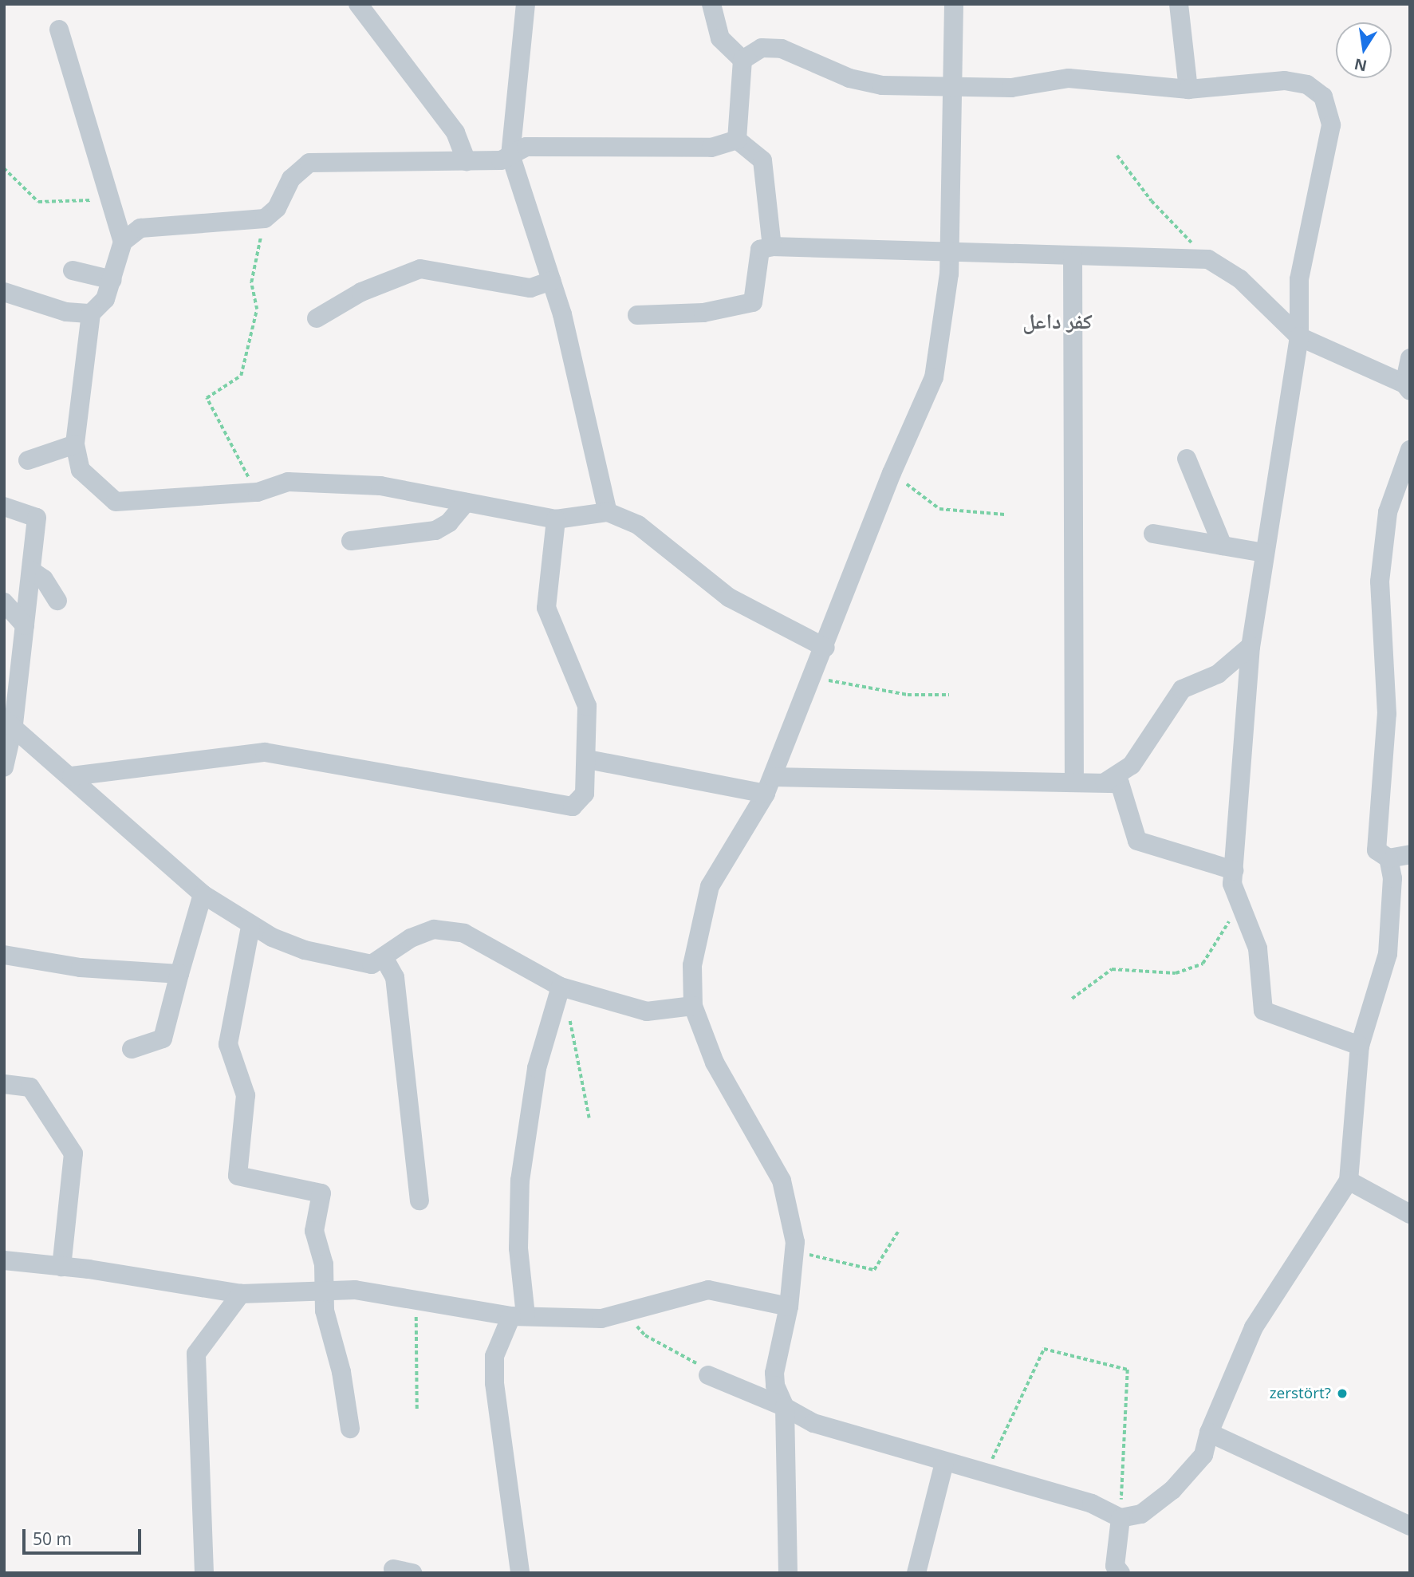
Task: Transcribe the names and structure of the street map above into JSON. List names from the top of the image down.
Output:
{
  "districts": ["كفر داعل"],
  "places": ["zerstört?"],
  "scale_bar": "50 m",
  "north": "bottom"
}
